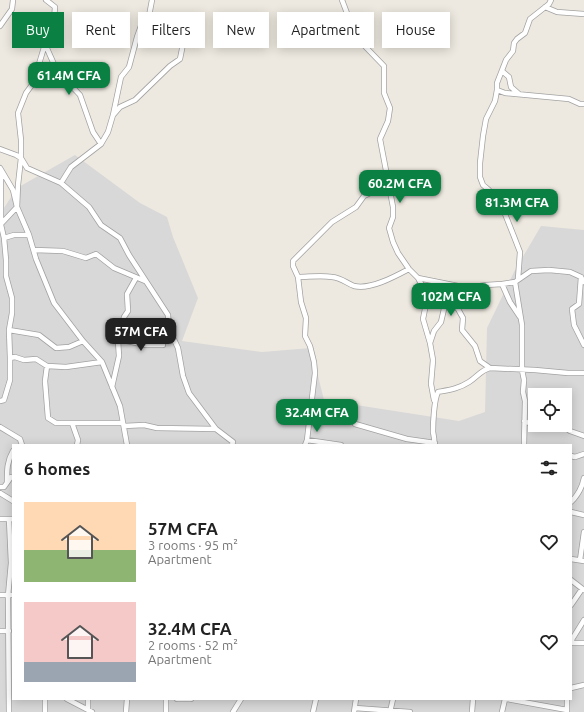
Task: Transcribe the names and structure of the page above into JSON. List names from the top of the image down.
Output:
{
  "page": {
    "chip": [
      "Buy",
      "Rent",
      "Filters",
      "New",
      "Apartment",
      "House"
    ],
    "price": [
      "61.4M CFA",
      "60.2M CFA",
      "81.3M CFA",
      "102M CFA",
      "57M CFA",
      "32.4M CFA"
    ],
    "heading": "6 homes",
    "list": [
      {
        "name": "57M CFA",
        "note": "3 rooms · 95 m² · Apartment"
      },
      {
        "name": "32.4M CFA",
        "note": "2 rooms · 52 m² · Apartment"
      }
    ]
  }
}
